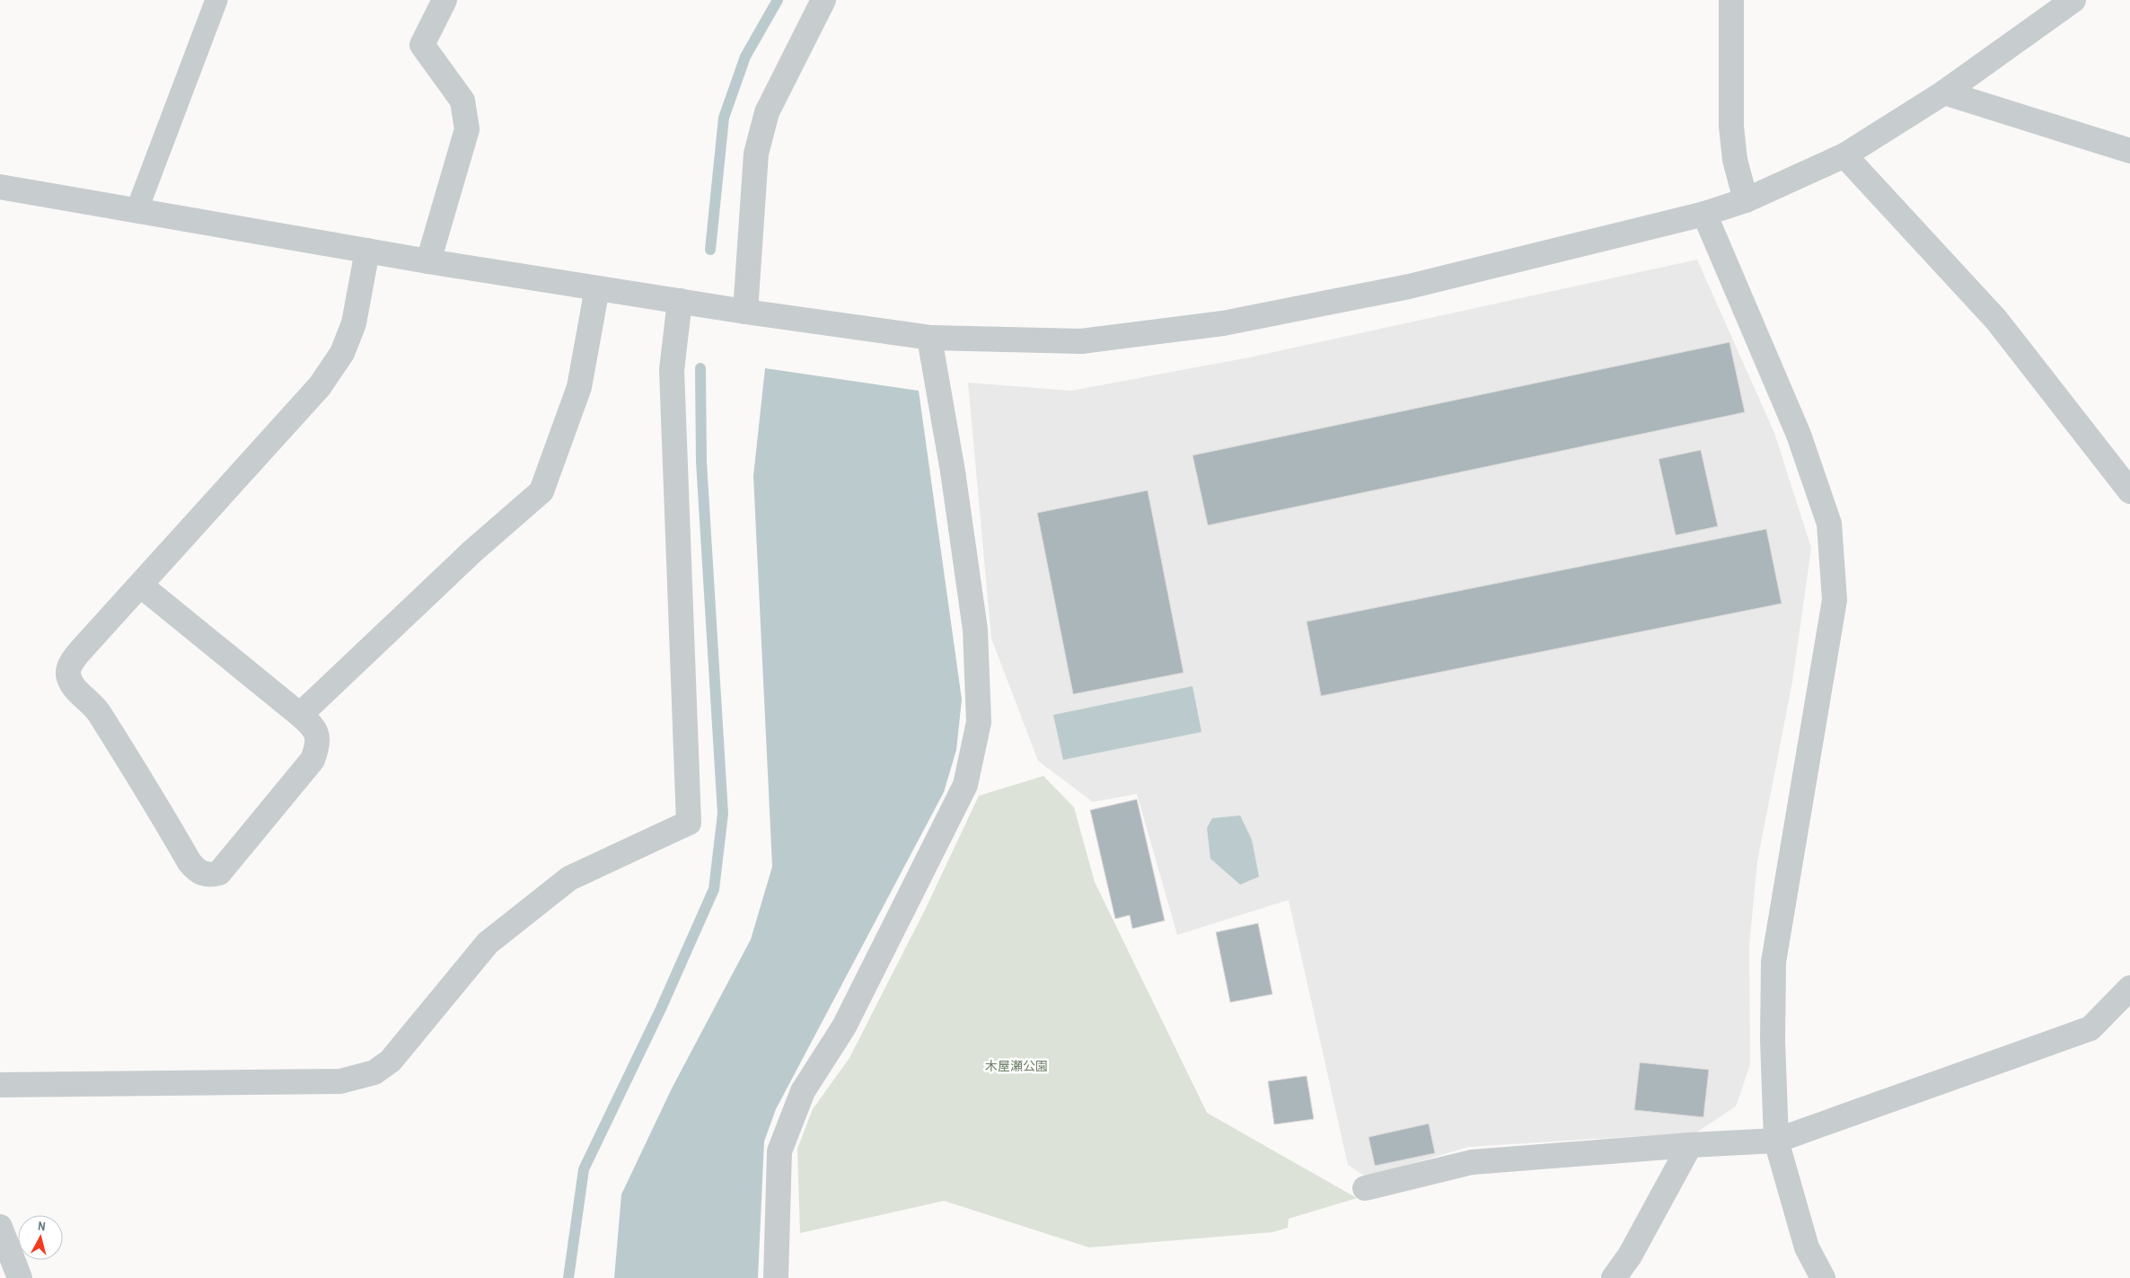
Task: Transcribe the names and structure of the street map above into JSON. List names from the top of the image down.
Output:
{
  "parks": ["木屋瀬公園"],
  "north": "top"
}
